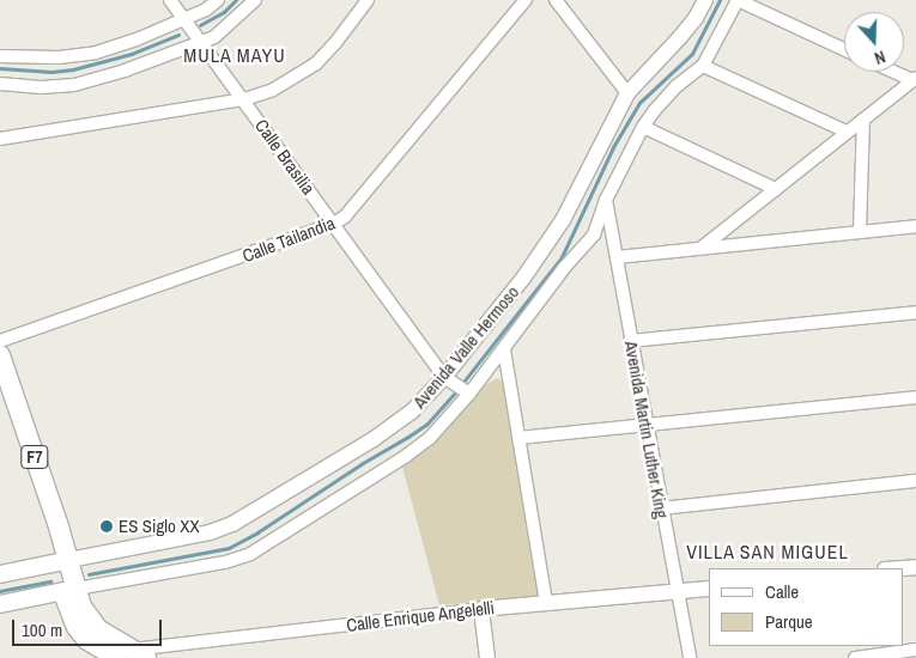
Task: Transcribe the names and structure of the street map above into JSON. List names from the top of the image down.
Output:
{
  "streets": {
    "highway": ["F7"],
    "main road": ["Avenida Valle Hermoso"],
    "street": [
      "Calle Brasilia",
      "Calle Tailandia",
      "Avenida Martin Luther King",
      "Calle Enrique Angelelli"
    ]
  },
  "crossings": [
    ["Calle Brasilia", "Calle Tailandia"],
    ["Calle Brasilia", "Avenida Valle Hermoso"],
    ["Avenida Valle Hermoso", "Avenida Martin Luther King"],
    ["Avenida Valle Hermoso", "F7"],
    ["Avenida Martin Luther King", "Calle Enrique Angelelli"],
    ["F7", "Calle Enrique Angelelli"]
  ],
  "districts": ["MULA MAYU", "VILLA SAN MIGUEL"],
  "places": ["ES Siglo XX"],
  "legend": ["Calle", "Parque"],
  "scale_bar": "100 m",
  "north": "bottom"
}
